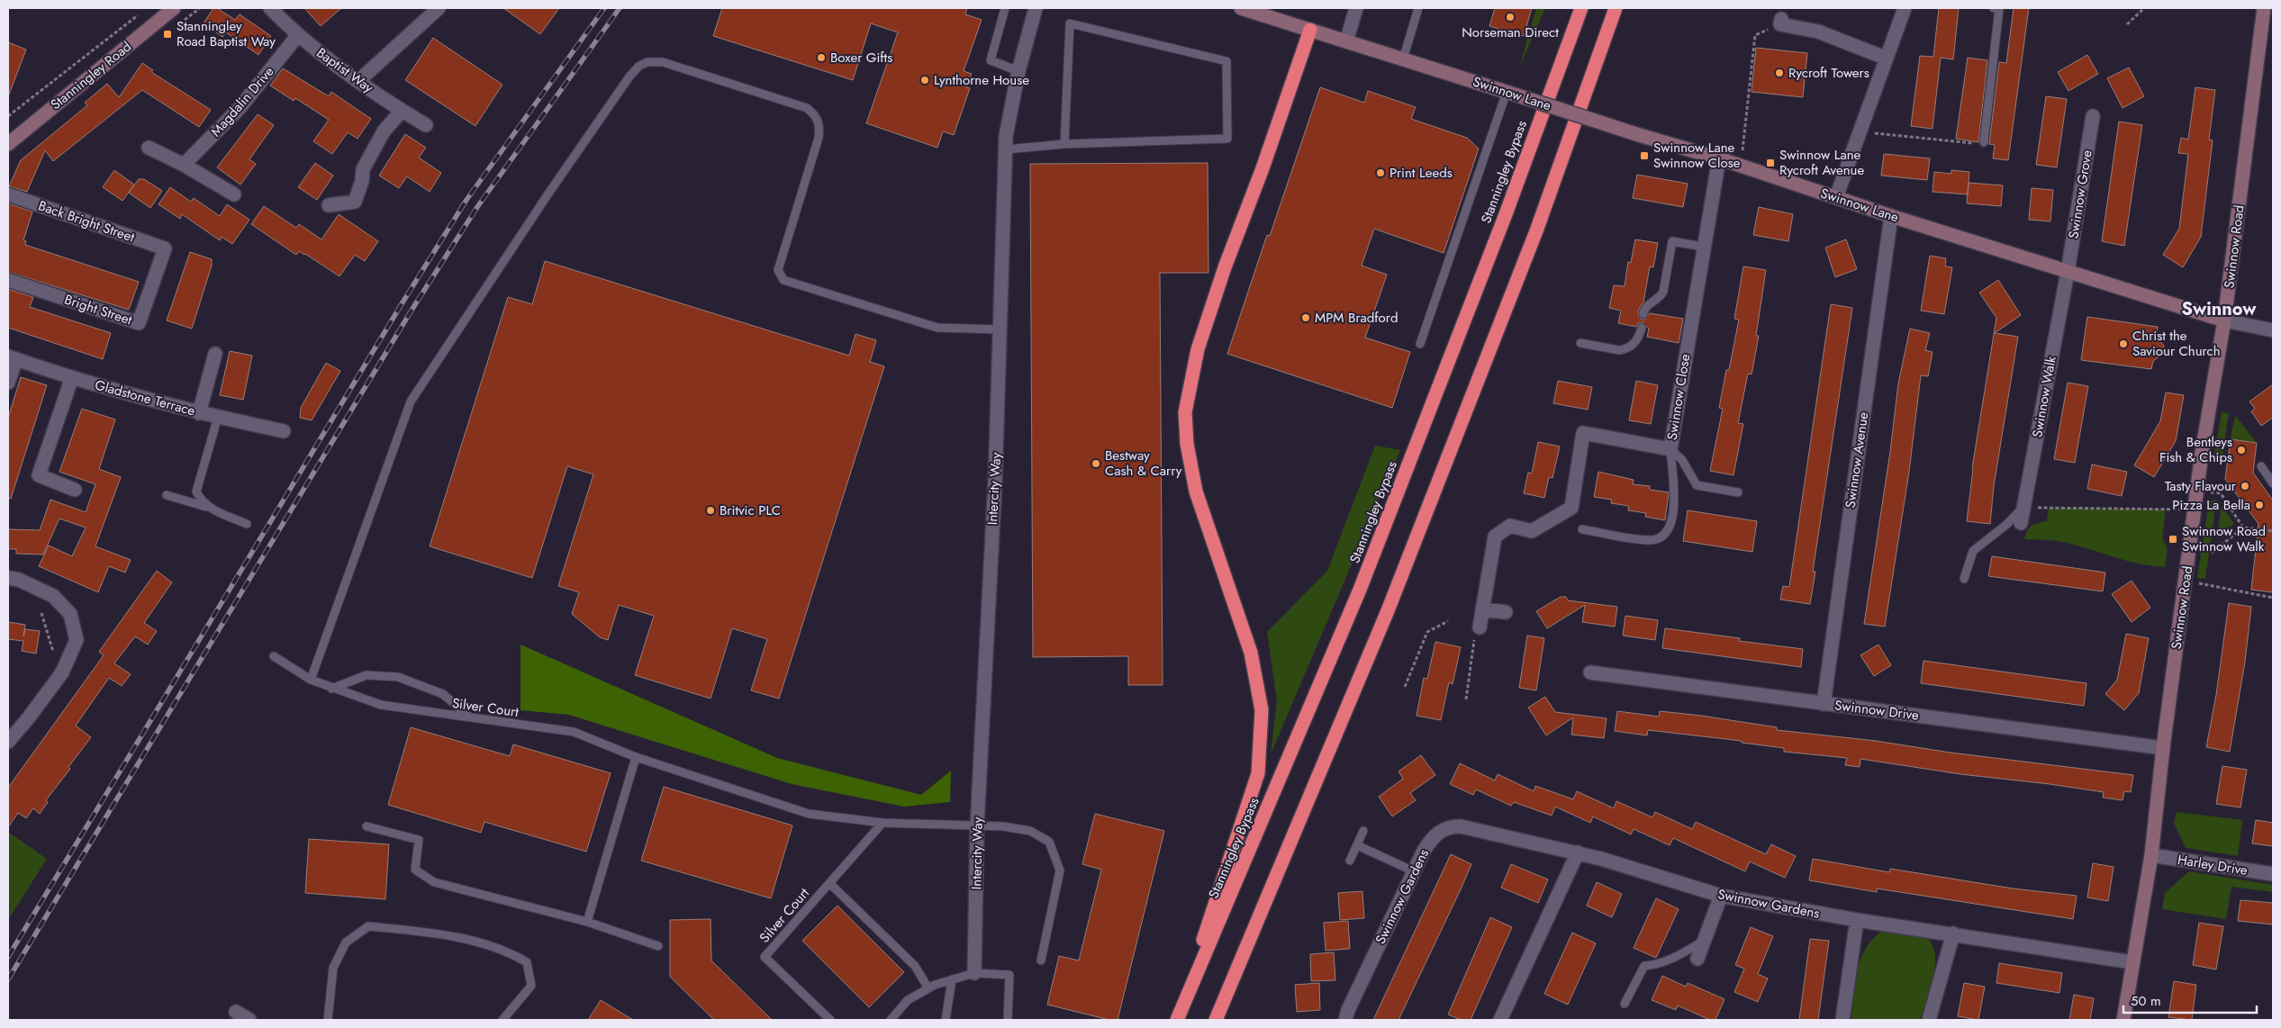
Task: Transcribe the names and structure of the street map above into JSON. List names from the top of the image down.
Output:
{
  "streets": {
    "highway": ["Stanningley Bypass"],
    "street": [
      "Baptist Way",
      "Stanningley Road",
      "Swinnow Lane",
      "Magdalin Drive",
      "Swinnow Grove",
      "Back Bright Street",
      "Swinnow Road",
      "Bright Street",
      "Swinnow Close",
      "Swinnow Walk",
      "Gladstone Terrace",
      "Swinnow Avenue",
      "Intercity Way",
      "Swinnow Drive",
      "Harley Drive",
      "Swinnow Gardens"
    ],
    "lane": ["Silver Court"]
  },
  "crossings": [
    ["Baptist Way", "Magdalin Drive"],
    ["Swinnow Lane", "Swinnow Grove"],
    ["Swinnow Lane", "Swinnow Road"],
    ["Swinnow Lane", "Swinnow Close"],
    ["Swinnow Lane", "Swinnow Walk"],
    ["Swinnow Lane", "Swinnow Avenue"],
    ["Swinnow Grove", "Swinnow Walk"],
    ["Back Bright Street", "Bright Street"],
    ["Swinnow Road", "Swinnow Drive"],
    ["Swinnow Road", "Harley Drive"],
    ["Swinnow Road", "Swinnow Gardens"],
    ["Swinnow Avenue", "Swinnow Drive"],
    ["Intercity Way", "Silver Court"]
  ],
  "districts": ["Swinnow"],
  "places": {
    "other": [
      "Norseman Direct",
      "Boxer Gifts",
      "Rycroft Towers",
      "Lynthorne House",
      "Print Leeds",
      "MPM Bradford",
      "Christ the Saviour Church",
      "Bentleys Fish & Chips",
      "Bestway Cash & Carry",
      "Tasty Flavour",
      "Pizza La Bella",
      "Britvic PLC"
    ],
    "transit": [
      "Stanningley Road Baptist Way",
      "Swinnow Lane Swinnow Close",
      "Swinnow Lane Rycroft Avenue",
      "Swinnow Road Swinnow Walk"
    ]
  },
  "scale_bar": "50 m"
}
